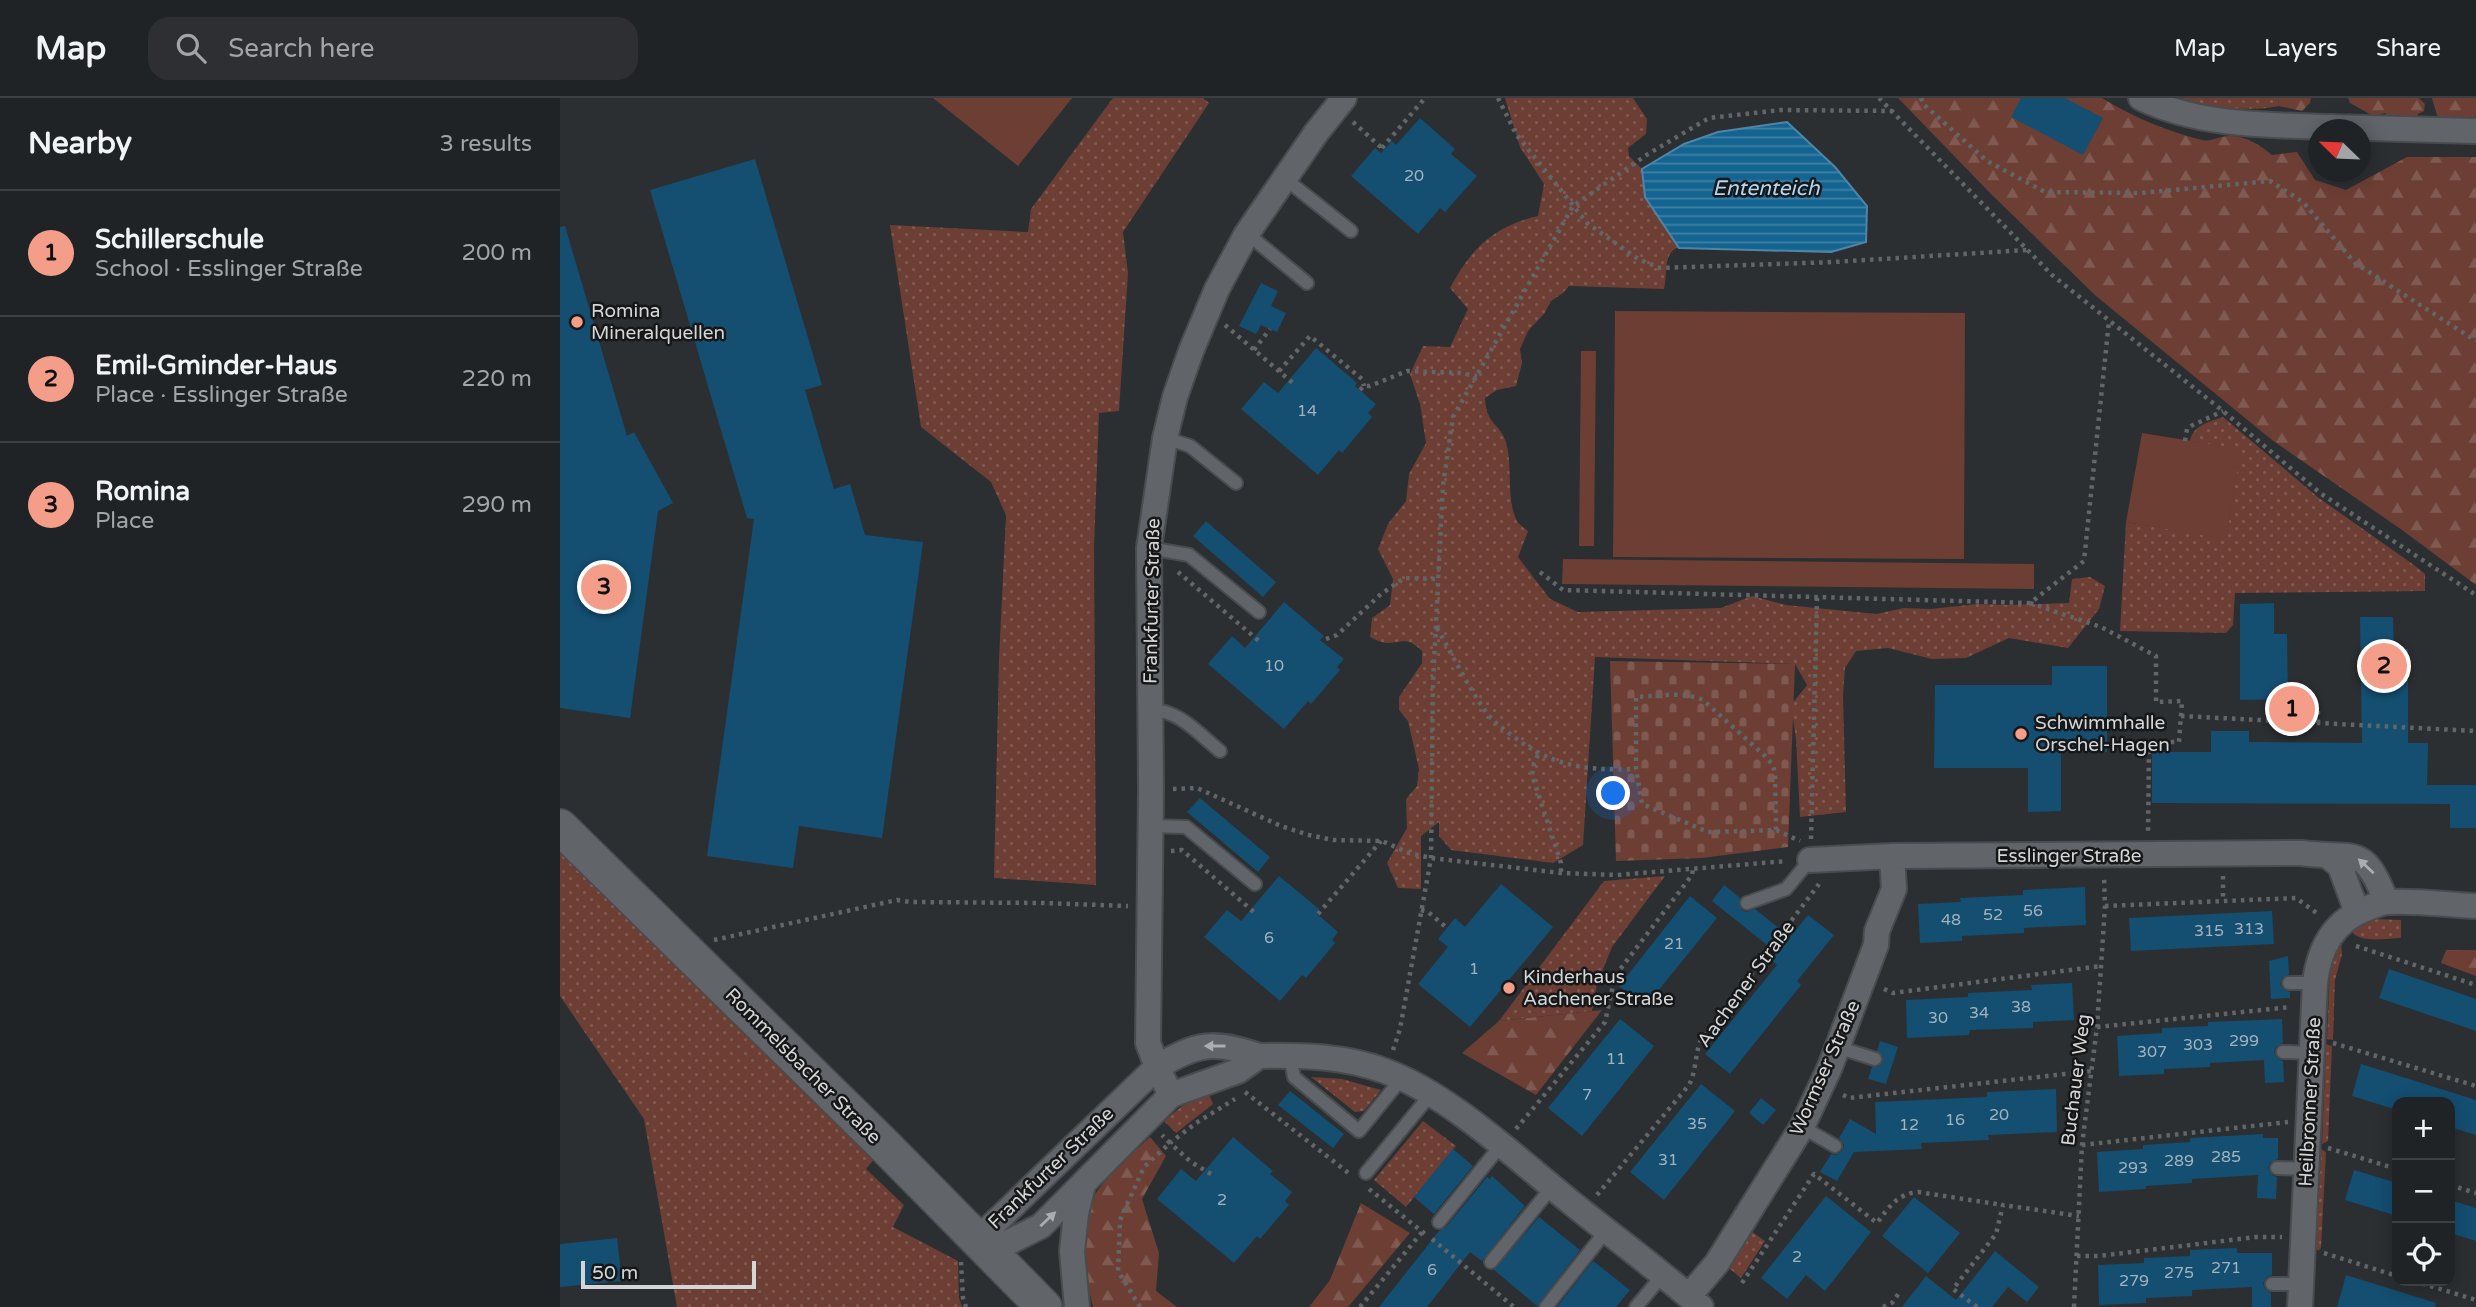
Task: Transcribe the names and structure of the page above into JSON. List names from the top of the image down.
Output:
{
  "streets": {
    "main road": ["Rommelsbacher Straße"],
    "street": [
      "Frankfurter Straße",
      "Esslinger Straße",
      "Wormser Straße",
      "Heilbronner Straße"
    ],
    "path": ["Aachener Straße", "Buchauer Weg"]
  },
  "crossings": [
    ["Frankfurter Straße", "Rommelsbacher Straße"],
    ["Esslinger Straße", "Aachener Straße"],
    ["Esslinger Straße", "Wormser Straße"],
    ["Esslinger Straße", "Buchauer Weg"]
  ],
  "water": ["Ententeich"],
  "places": ["Romina Mineralquellen", "Schwimmhalle Orschel-Hagen", "Kinderhaus Aachener Straße"],
  "house_numbers": [
    "20",
    "14",
    "10",
    "56",
    "52",
    "48",
    "313",
    "315",
    "6",
    "21",
    "1",
    "38",
    "34",
    "30",
    "299",
    "303",
    "307",
    "11",
    "7",
    "20",
    "16",
    "35",
    "12",
    "285",
    "31",
    "289",
    "293",
    "2",
    "2",
    "271",
    "6",
    "275",
    "279"
  ],
  "scale_bar": "50 m",
  "north": "top left",
  "page": {
    "header": "Map",
    "search": "Search here",
    "nav": ["Map", "Layers", "Share"],
    "heading": ["Nearby", "3 results"],
    "list": [
      {
        "mark": "1",
        "name": "Schillerschule",
        "note": "School · Esslinger Straße",
        "value": "200 m"
      },
      {
        "mark": "2",
        "name": "Emil-Gminder-Haus",
        "note": "Place · Esslinger Straße",
        "value": "220 m"
      },
      {
        "mark": "3",
        "name": "Romina",
        "note": "Place",
        "value": "290 m"
      }
    ],
    "pins": ["3", "2", "1"],
    "map_buttons": ["+", "−"],
    "scale": "50 m"
  }
}
